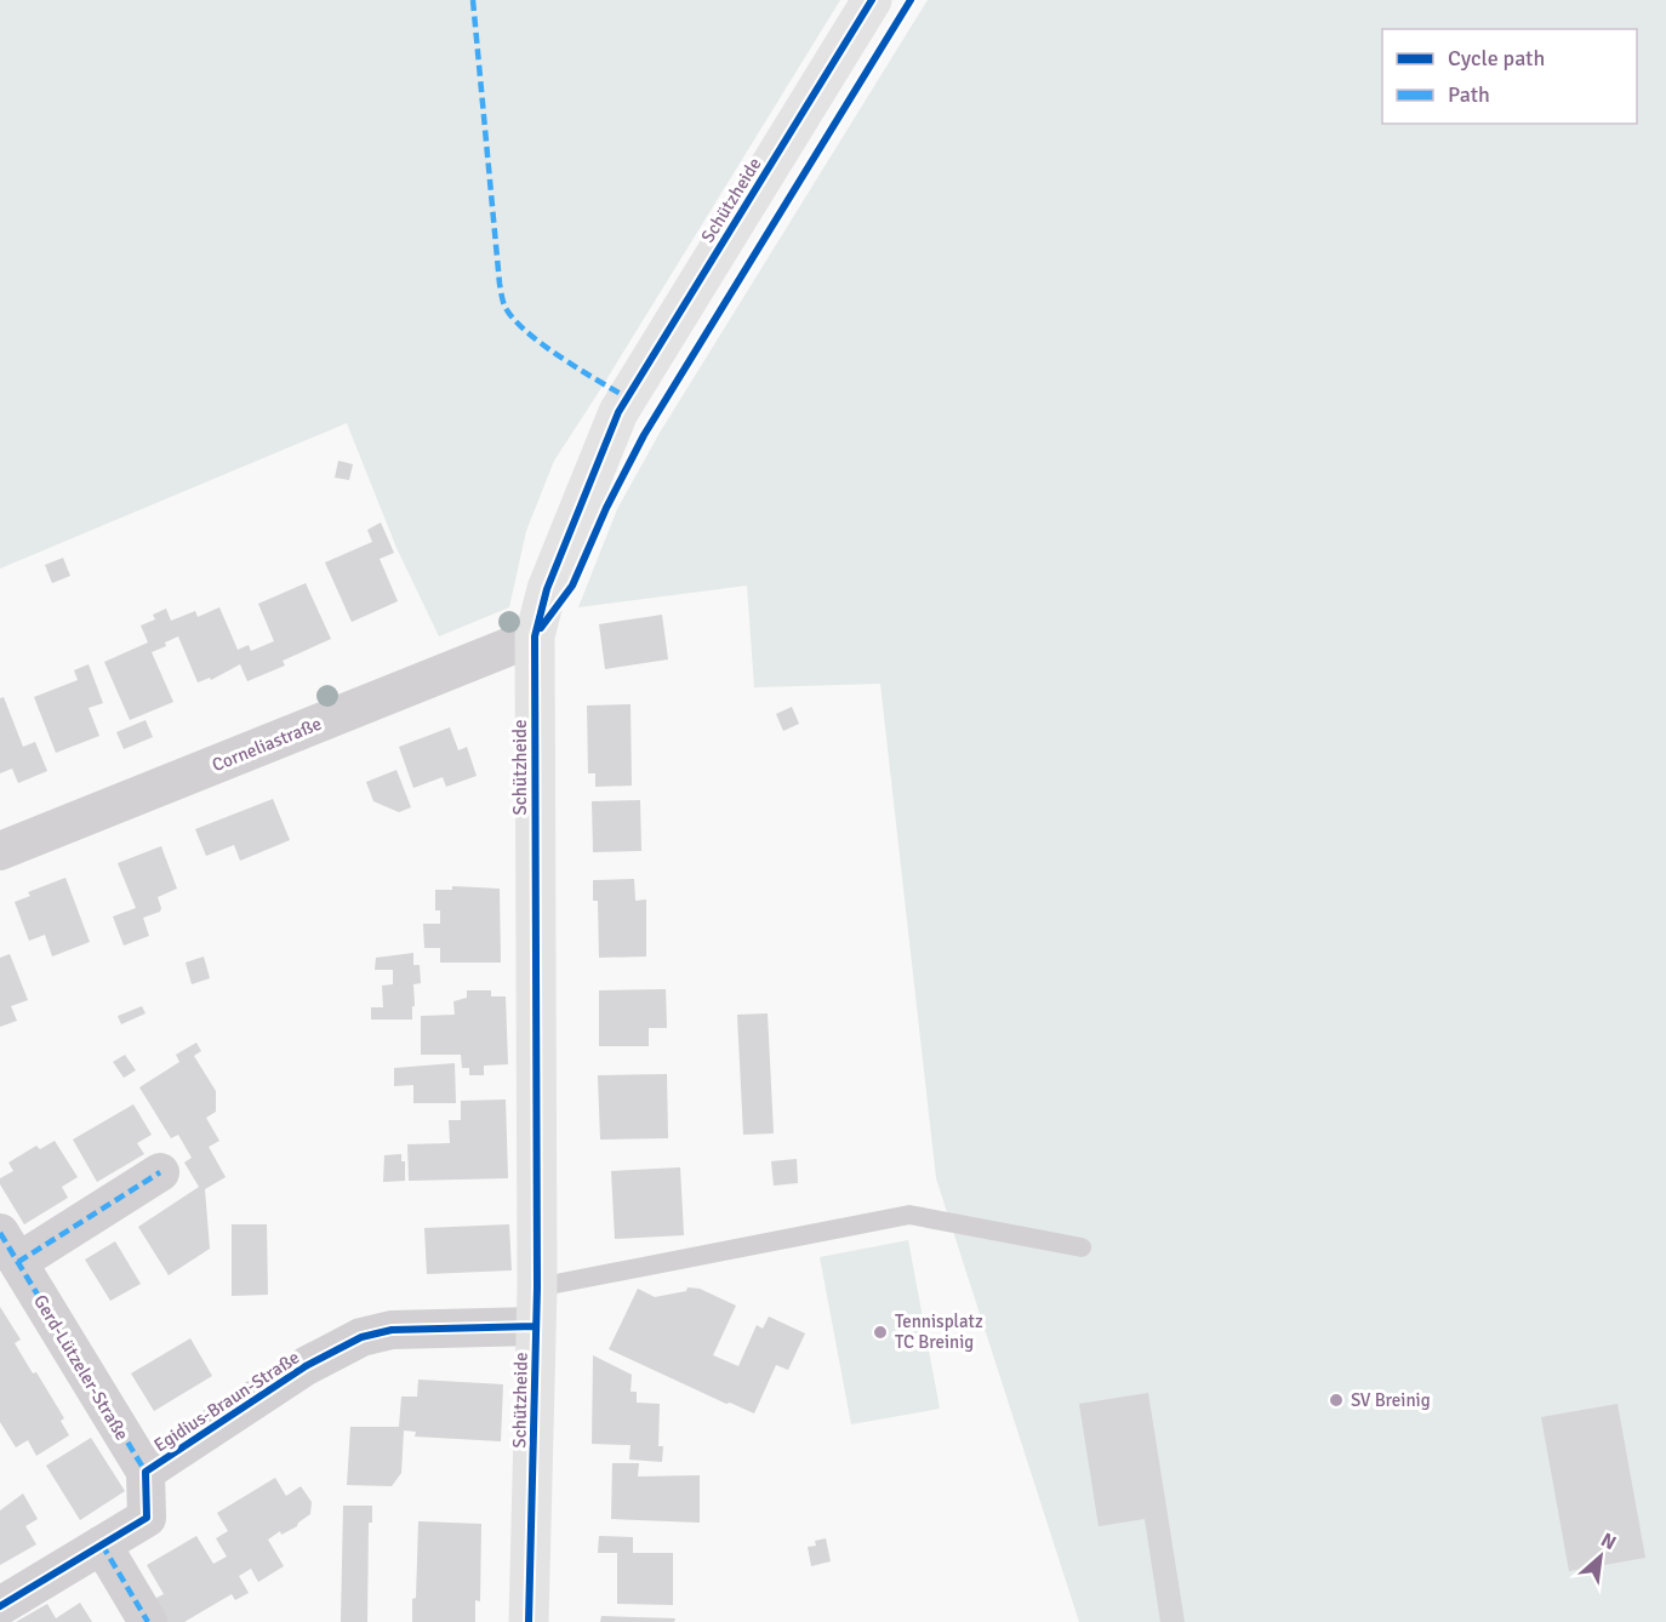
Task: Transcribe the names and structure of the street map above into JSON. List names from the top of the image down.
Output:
{
  "streets": {
    "street": [
      "Schützheide",
      "Corneliastraße",
      "Gerd-Lützeler-Straße",
      "Egidius-Braun-Straße"
    ]
  },
  "crossings": [
    ["Schützheide", "Corneliastraße"],
    ["Schützheide", "Egidius-Braun-Straße"],
    ["Gerd-Lützeler-Straße", "Egidius-Braun-Straße"]
  ],
  "places": ["Tennisplatz TC Breinig", "SV Breinig"],
  "legend": ["Cycle path", "Path"],
  "north": "top right"
}
